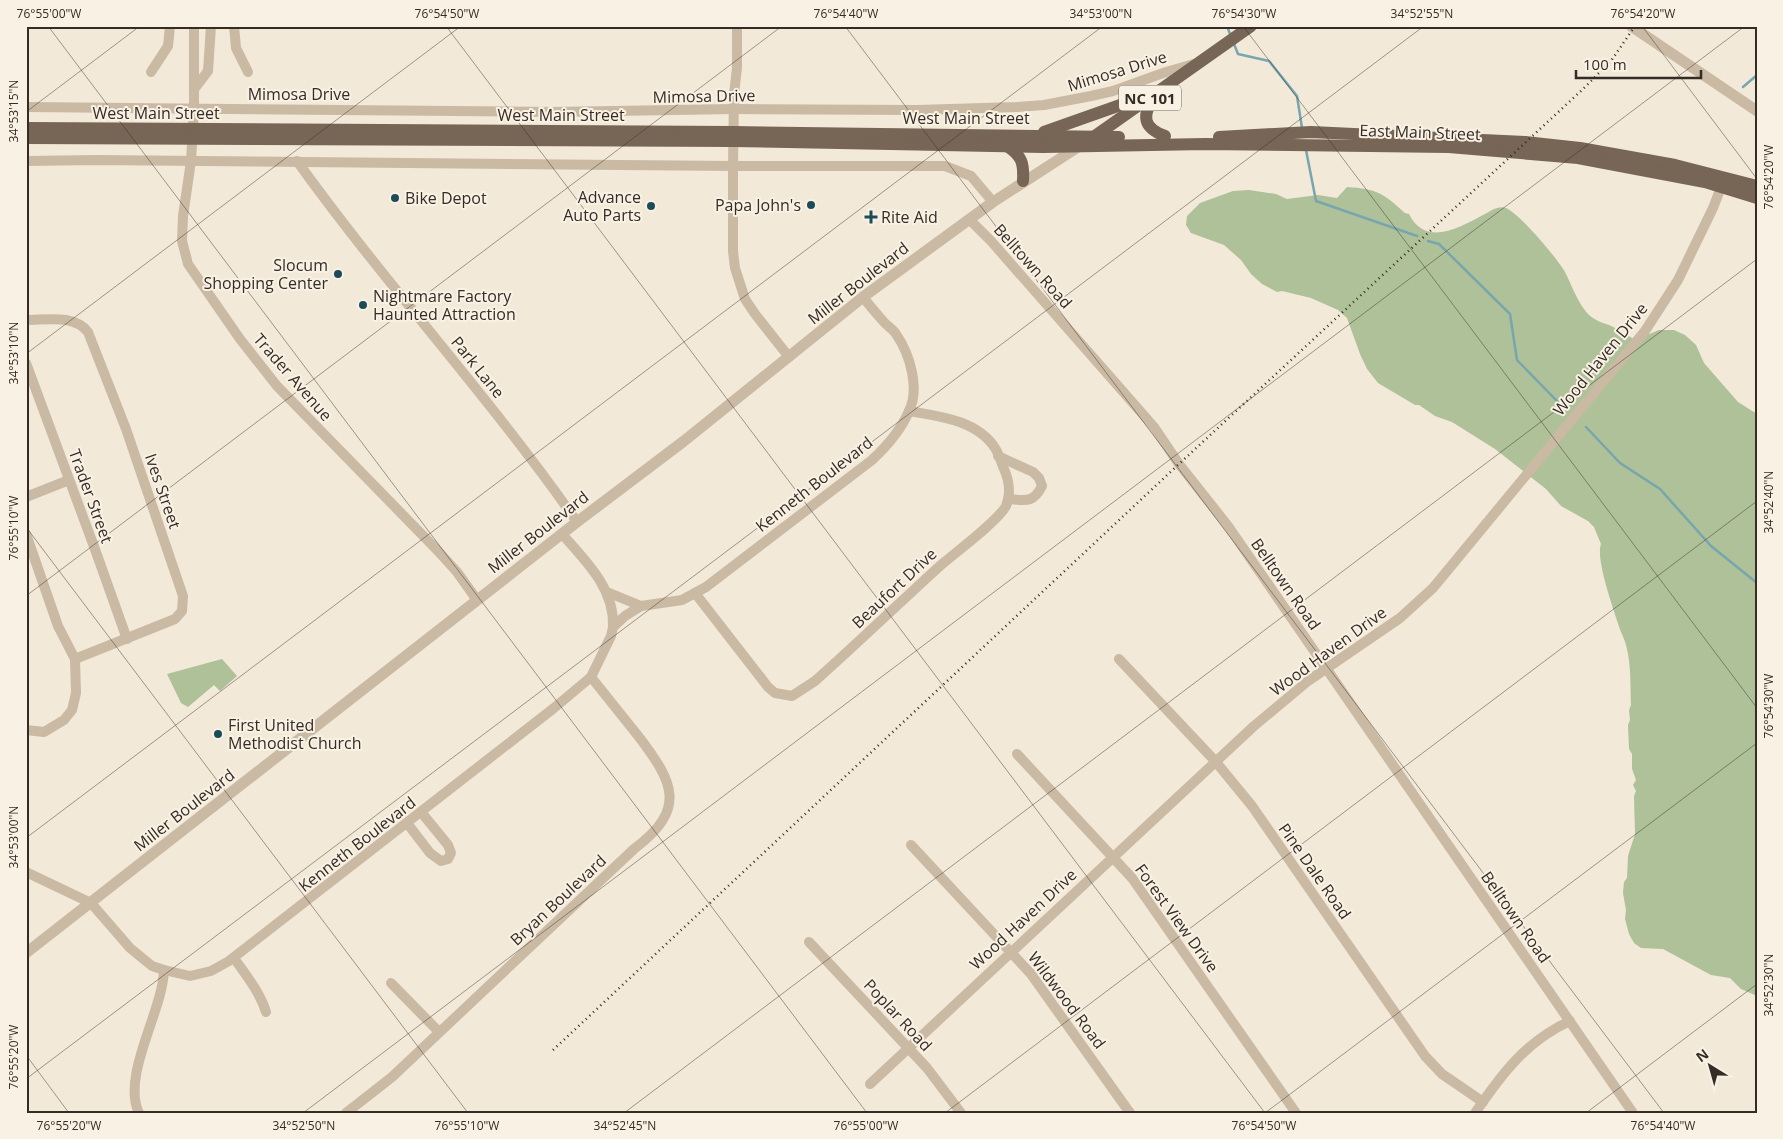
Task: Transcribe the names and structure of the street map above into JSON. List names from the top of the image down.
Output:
{
  "streets": {
    "main road": ["NC 101", "West Main Street", "East Main Street"],
    "street": [
      "Mimosa Drive",
      "Belltown Road",
      "Miller Boulevard",
      "Wood Haven Drive",
      "Park Lane",
      "Trader Avenue",
      "Kenneth Boulevard",
      "Ives Street",
      "Trader Street",
      "Beaufort Drive",
      "Pine Dale Road",
      "Bryan Boulevard",
      "Forest View Drive",
      "Wildwood Road",
      "Poplar Road"
    ]
  },
  "crossings": [
    ["Mimosa Drive", "NC 101"],
    ["Mimosa Drive", "Trader Avenue"],
    ["NC 101", "West Main Street"],
    ["NC 101", "East Main Street"],
    ["NC 101", "Miller Boulevard"],
    ["West Main Street", "East Main Street"],
    ["West Main Street", "Miller Boulevard"],
    ["West Main Street", "Trader Avenue"],
    ["East Main Street", "Miller Boulevard"],
    ["East Main Street", "Wood Haven Drive"],
    ["Belltown Road", "Miller Boulevard"],
    ["Belltown Road", "Wood Haven Drive"],
    ["Miller Boulevard", "Park Lane"],
    ["Miller Boulevard", "Trader Avenue"],
    ["Miller Boulevard", "Kenneth Boulevard"],
    ["Wood Haven Drive", "Pine Dale Road"],
    ["Wood Haven Drive", "Forest View Drive"],
    ["Wood Haven Drive", "Wildwood Road"],
    ["Wood Haven Drive", "Poplar Road"],
    ["Kenneth Boulevard", "Beaufort Drive"],
    ["Kenneth Boulevard", "Bryan Boulevard"],
    ["Ives Street", "Trader Street"]
  ],
  "places": {
    "other": [
      "Bike Depot",
      "Papa John's",
      "Advance Auto Parts",
      "Slocum Shopping Center",
      "Nightmare Factory Haunted Attraction",
      "First United Methodist Church"
    ],
    "health": ["Rite Aid"]
  },
  "scale_bar": "100 m",
  "north": "top left",
  "coordinates": [
    "76°55'00\"W",
    "76°54'50\"W",
    "76°54'40\"W",
    "34°53'00\"N",
    "76°54'30\"W",
    "34°52'55\"N",
    "76°54'20\"W",
    "34°53'15\"N",
    "34°53'10\"N",
    "34°52'40\"N",
    "76°55'10\"W",
    "34°52'30\"N",
    "76°55'20\"W",
    "34°52'50\"N",
    "34°52'45\"N"
  ]
}
